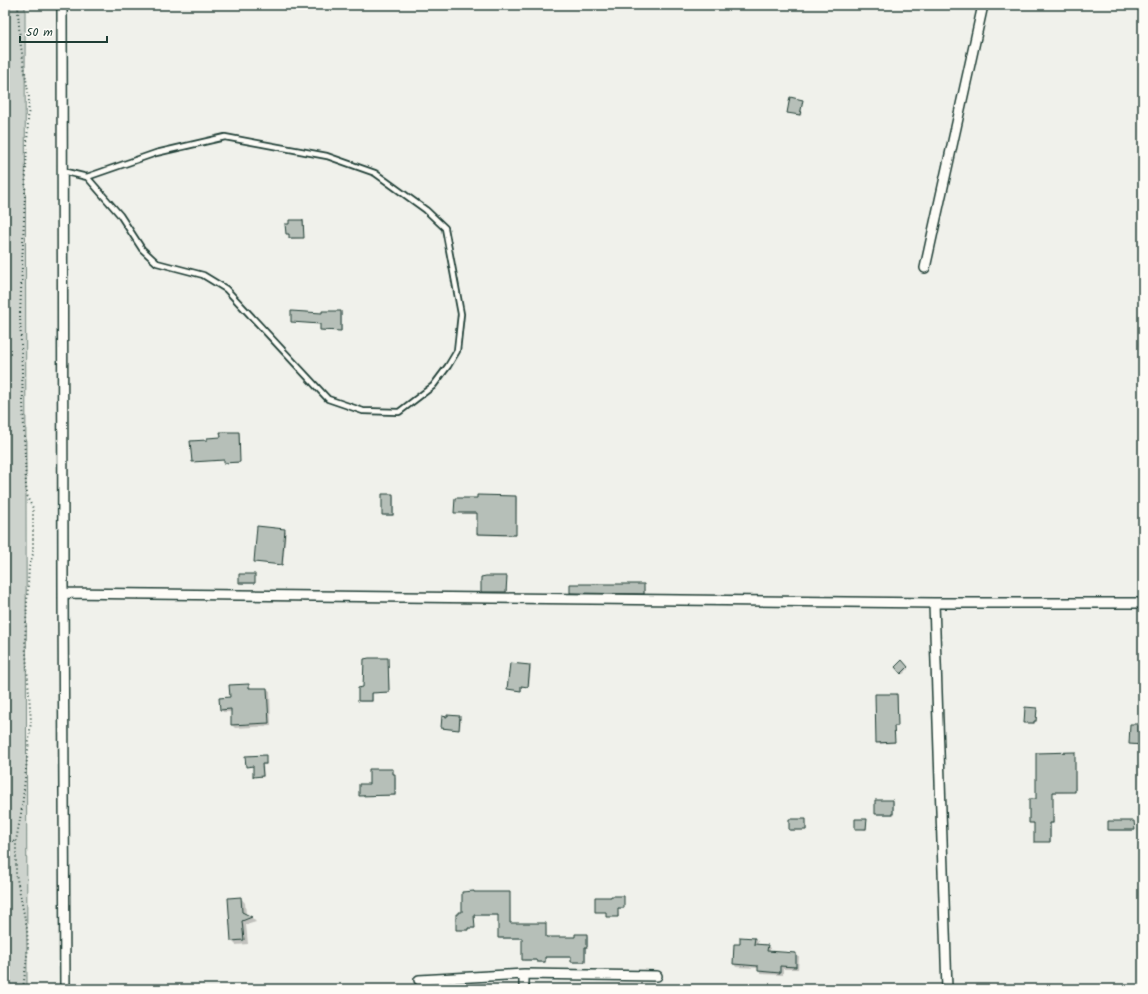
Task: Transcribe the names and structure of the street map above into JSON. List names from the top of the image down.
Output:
{
  "scale_bar": "50 m"
}
